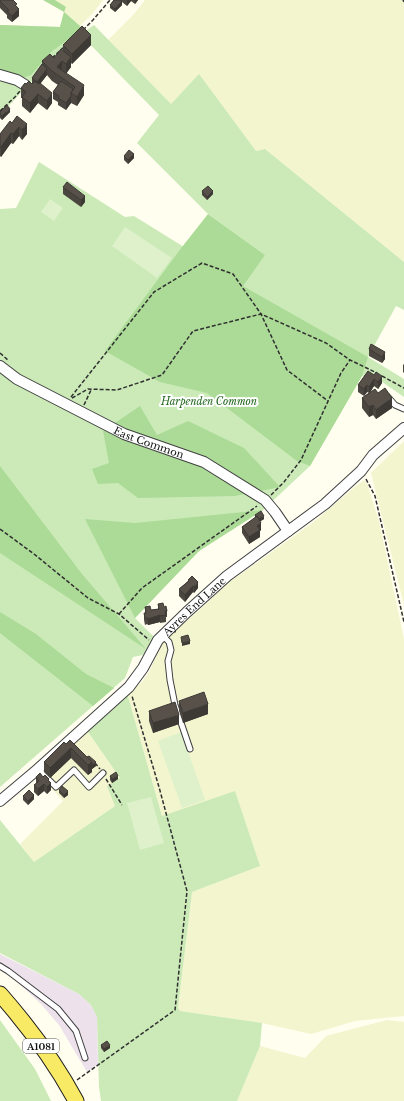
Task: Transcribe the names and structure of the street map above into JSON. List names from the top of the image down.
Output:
{
  "streets": {
    "main road": ["A1081"],
    "street": ["East Common", "Ayres End Lane"]
  },
  "crossings": [
    ["East Common", "Ayres End Lane"]
  ],
  "parks": ["Harpenden Common"]
}
